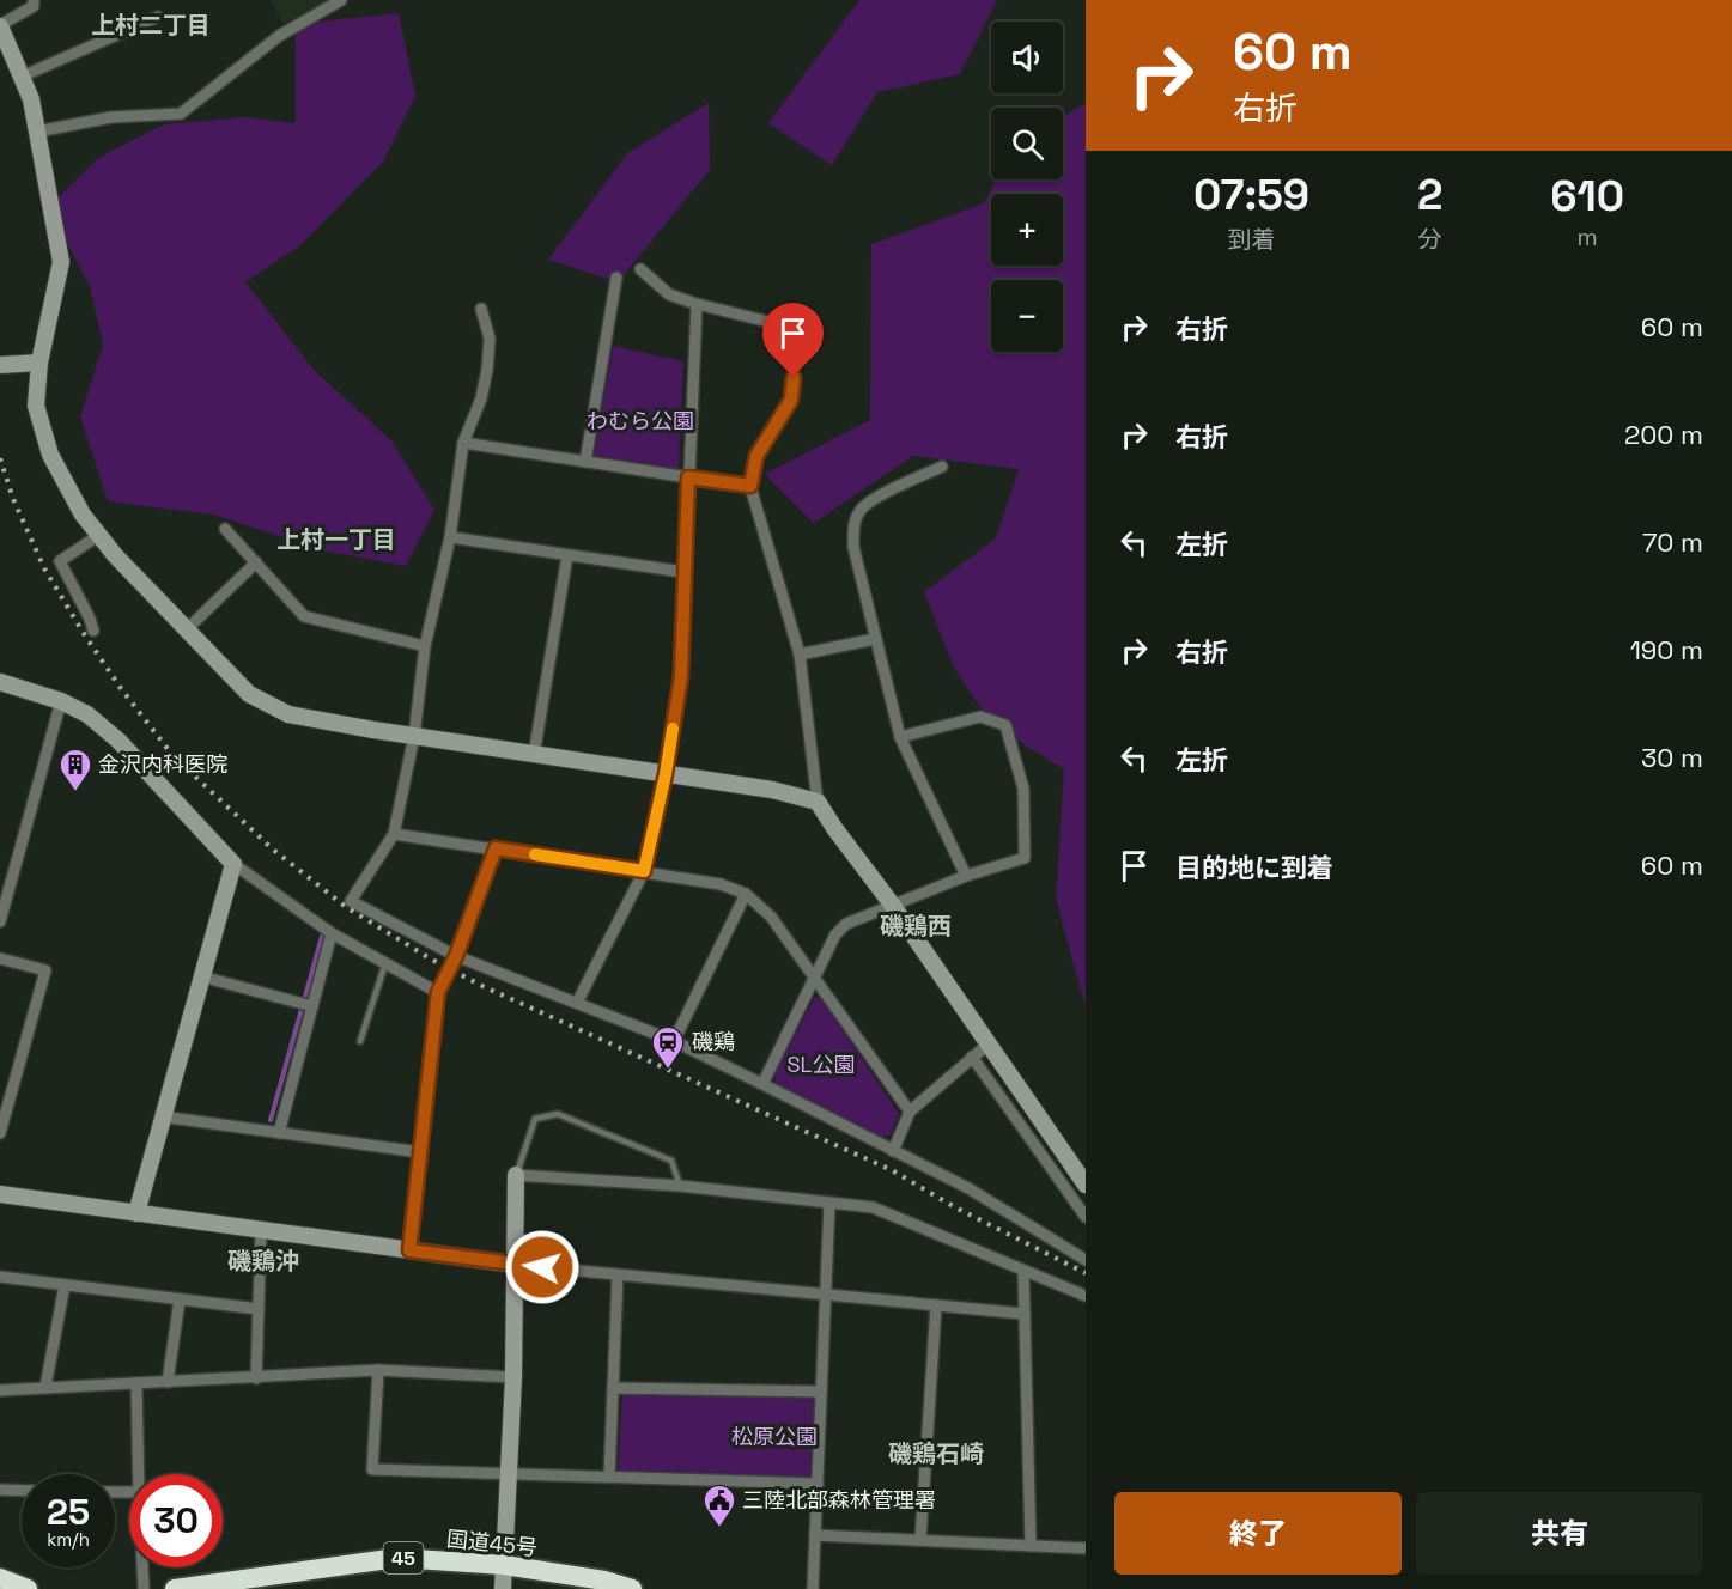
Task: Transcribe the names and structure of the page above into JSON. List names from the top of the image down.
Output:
{
  "streets": {
    "highway": ["国道45号", "45"]
  },
  "districts": [
    "上村二丁目",
    "上村一丁目",
    "磯鶏西",
    "磯鶏沖",
    "磯鶏石崎"
  ],
  "parks": ["わむら公園", "SL公園", "松原公園"],
  "places": {
    "building": ["金沢内科医院"],
    "station": ["磯鶏"],
    "public building": ["三陸北部森林管理署"]
  },
  "page": {
    "turn": ["60 m", "右折"],
    "map_buttons": ["+", "−"],
    "eta": [
      "07:59",
      "到着",
      "2",
      "分",
      "610",
      "m"
    ],
    "list": [
      {
        "name": "右折",
        "value": "60 m"
      },
      {
        "name": "右折",
        "value": "200 m"
      },
      {
        "name": "左折",
        "value": "70 m"
      },
      {
        "name": "右折",
        "value": "190 m"
      },
      {
        "name": "左折",
        "value": "30 m"
      },
      {
        "name": "目的地に到着",
        "value": "60 m"
      }
    ],
    "speed": "25 km/h",
    "limit": "30",
    "buttons": ["終了", "共有"]
  }
}
